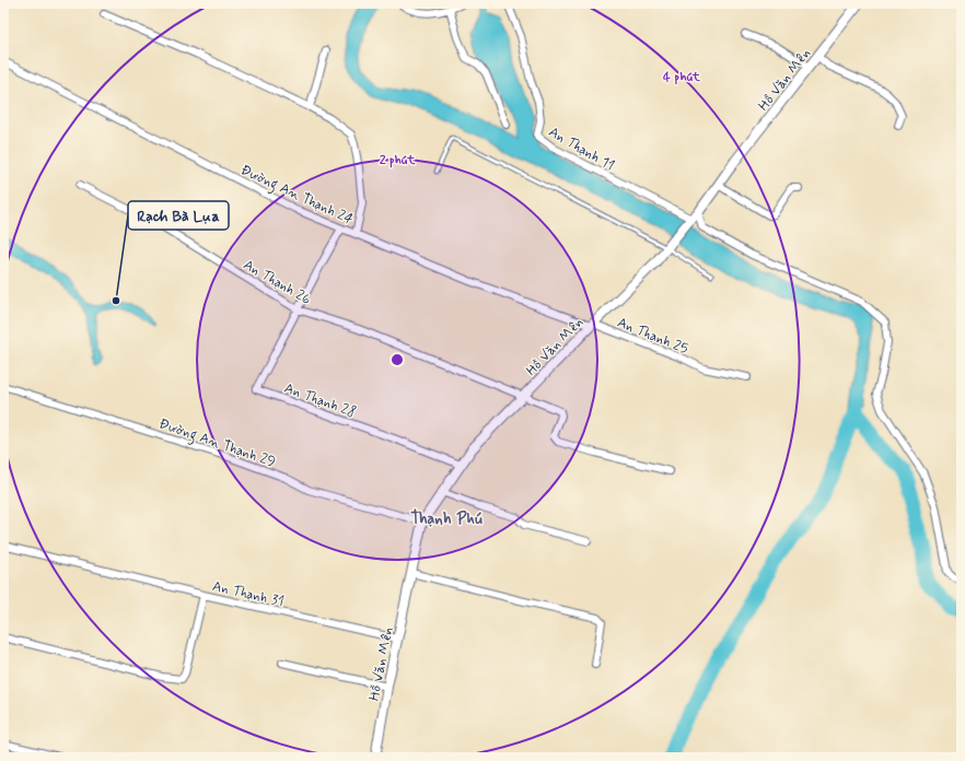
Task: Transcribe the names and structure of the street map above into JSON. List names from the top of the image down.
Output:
{
  "streets": {
    "street": [
      "Hồ Văn Mên",
      "An Thạnh 11",
      "Đường An Thạnh 24",
      "An Thạnh 26",
      "An Thạnh 25",
      "An Thạnh 28",
      "Đường An Thạnh 29",
      "An Thạnh 31"
    ]
  },
  "crossings": [
    ["Hồ Văn Mên", "An Thạnh 11"],
    ["Hồ Văn Mên", "Đường An Thạnh 24"],
    ["Hồ Văn Mên", "An Thạnh 26"],
    ["Hồ Văn Mên", "An Thạnh 25"],
    ["Hồ Văn Mên", "An Thạnh 28"],
    ["Hồ Văn Mên", "Đường An Thạnh 29"],
    ["Hồ Văn Mên", "An Thạnh 31"],
    ["Đường An Thạnh 24", "An Thạnh 25"],
    ["An Thạnh 26", "An Thạnh 28"]
  ],
  "districts": ["Thạnh Phú"],
  "places": ["Rạch Bà Lụa"],
  "rings": ["4 phút", "2 phút"]
}
